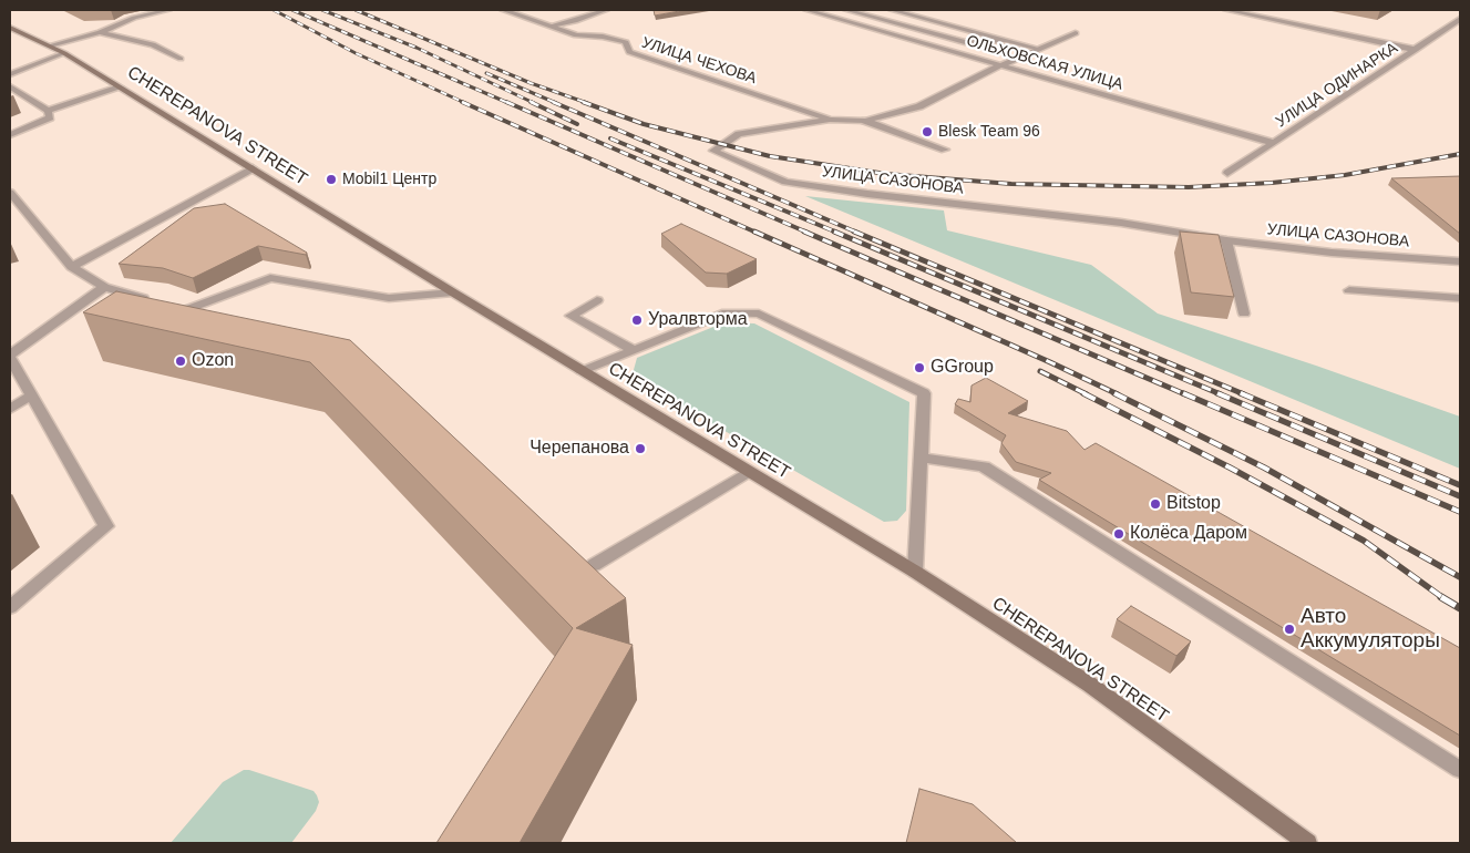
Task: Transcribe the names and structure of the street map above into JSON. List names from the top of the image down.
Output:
{
  "streets": {
    "main road": ["CHEREPANOVA STREET"],
    "street": [
      "УЛИЦА ЧЕХОВА",
      "ОЛЬХОВСКАЯ УЛИЦА",
      "УЛИЦА ОДИНАРКА",
      "УЛИЦА САЗОНОВА"
    ]
  },
  "crossings": [
    ["УЛИЦА ЧЕХОВА", "УЛИЦА САЗОНОВА"],
    ["ОЛЬХОВСКАЯ УЛИЦА", "УЛИЦА ОДИНАРКА"],
    ["ОЛЬХОВСКАЯ УЛИЦА", "УЛИЦА САЗОНОВА"]
  ],
  "places": [
    "Blesk Team 96",
    "Mobil1 Центр",
    "Уралвторма",
    "Ozon",
    "GGroup",
    "Черепанова",
    "Bitstop",
    "Колёса Даром",
    "Авто Аккумуляторы"
  ]
}
